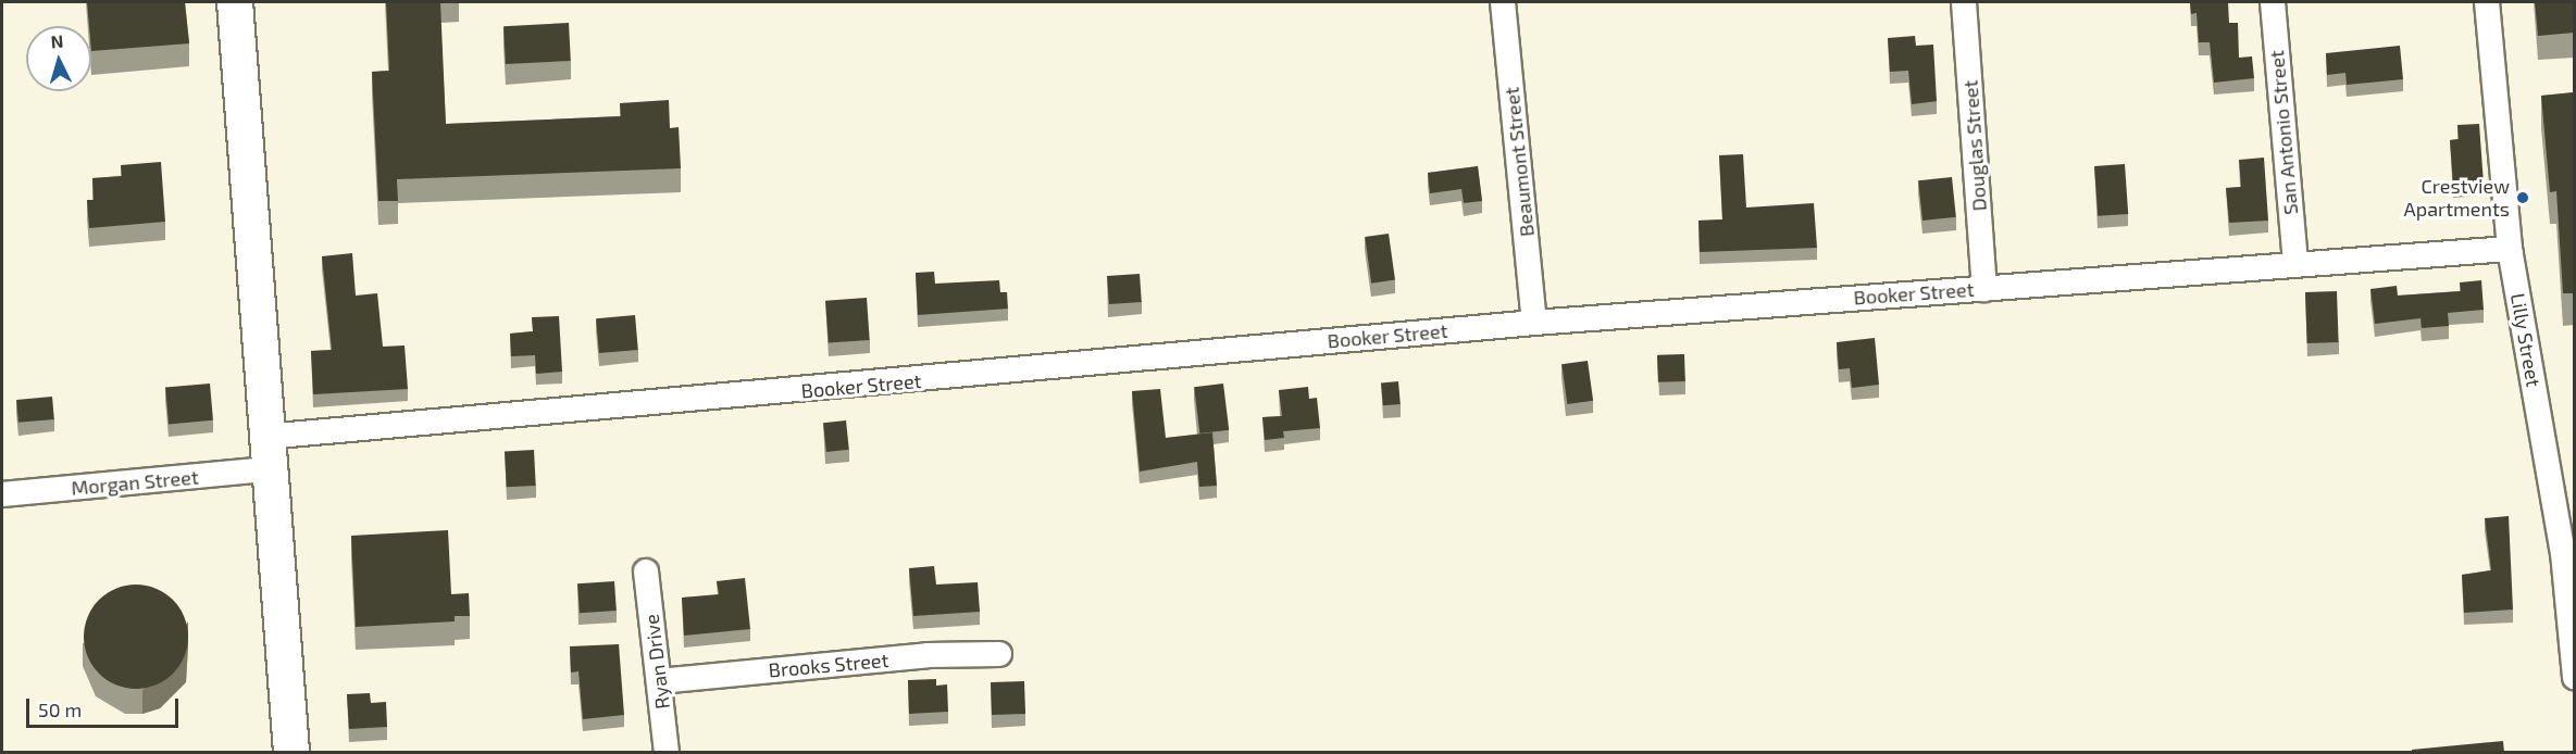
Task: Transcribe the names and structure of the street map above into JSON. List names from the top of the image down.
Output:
{
  "streets": {
    "street": [
      "San Antonio Street",
      "Douglas Street",
      "Beaumont Street",
      "Booker Street",
      "Lilly Street",
      "Morgan Street",
      "Ryan Drive",
      "Brooks Street"
    ]
  },
  "crossings": [
    ["San Antonio Street", "Booker Street"],
    ["Douglas Street", "Booker Street"],
    ["Beaumont Street", "Booker Street"],
    ["Booker Street", "Lilly Street"],
    ["Booker Street", "Morgan Street"],
    ["Ryan Drive", "Brooks Street"]
  ],
  "places": ["Crestview Apartments"],
  "scale_bar": "50 m",
  "north": "top"
}
